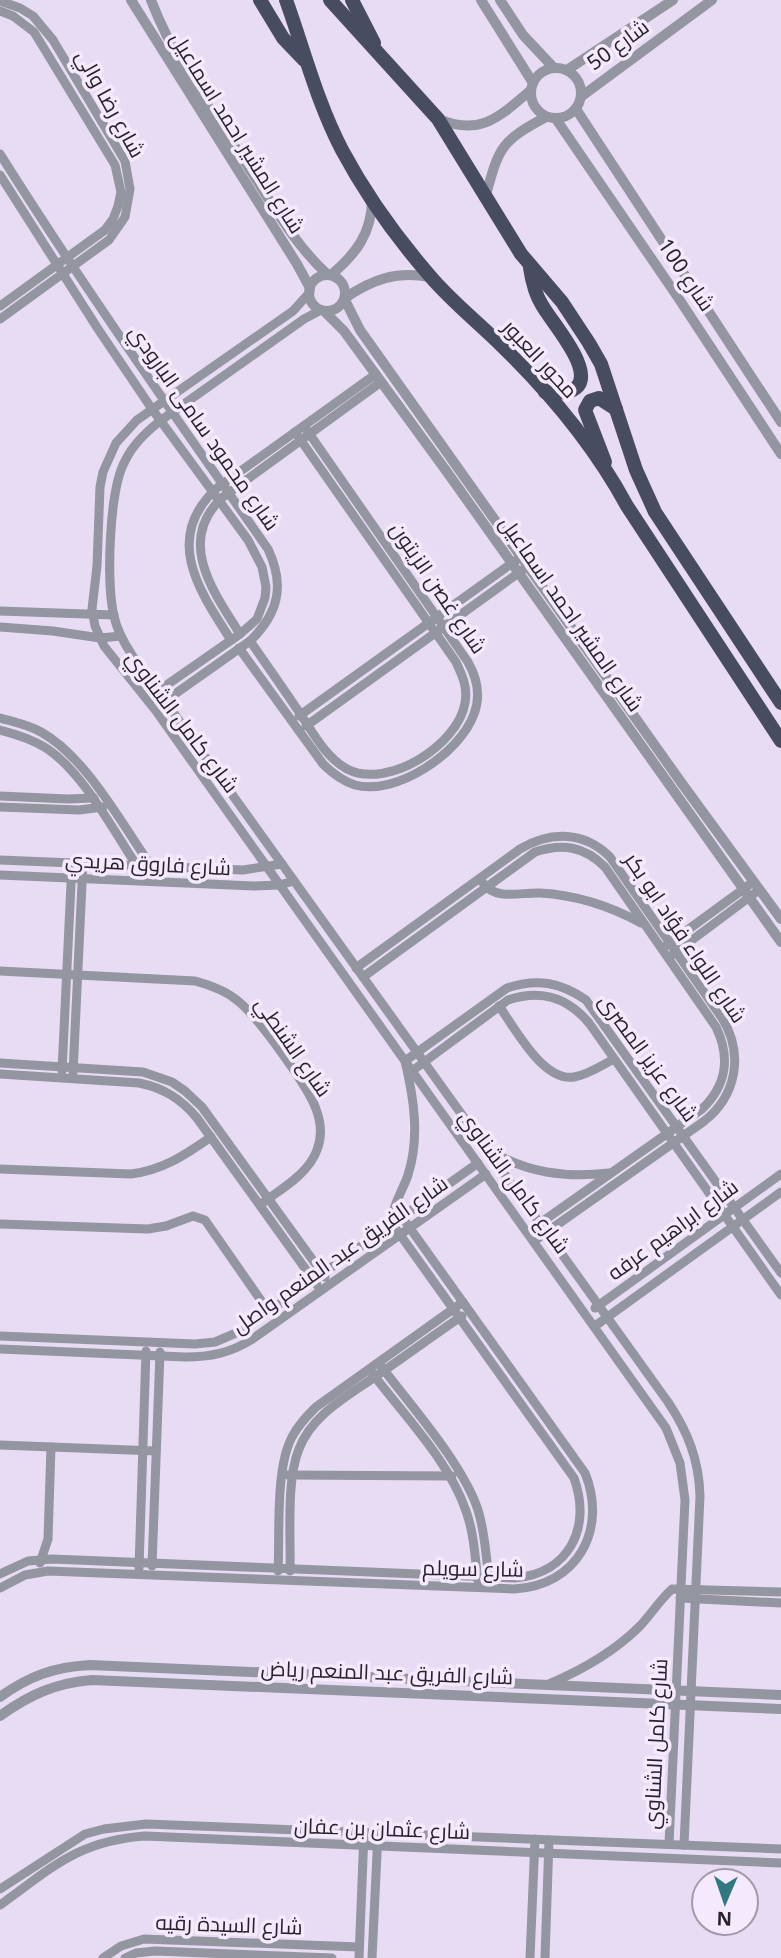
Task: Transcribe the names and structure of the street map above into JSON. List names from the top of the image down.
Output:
{
  "streets": {
    "highway": ["محور العبور"],
    "street": [
      "شارع 50",
      "شارع رضا والي",
      "شارع المشير احمد اسماعيل",
      "شارع 100",
      "شارع محمود سامى البارودي",
      "شارع غصن الزيتون",
      "شارع كامل الشناوي",
      "شارع فاروق هريدي",
      "شارع اللواء فؤاد ابو بكر",
      "شارع الشنطي",
      "شارع عزيز المصرى",
      "شارع ابراهيم عرفه",
      "شارع الفريق عبد المنعم واصل",
      "شارع سويلم",
      "شارع الفريق عبد المنعم رياض",
      "شارع عثمان بن عفان",
      "شارع السيدة رقيه"
    ]
  },
  "crossings": [
    ["شارع 50", "شارع 100"],
    ["شارع رضا والي", "شارع محمود سامى البارودي"],
    ["شارع المشير احمد اسماعيل", "شارع كامل الشناوي"],
    ["شارع محمود سامى البارودي", "شارع غصن الزيتون"],
    ["شارع محمود سامى البارودي", "شارع كامل الشناوي"],
    ["شارع كامل الشناوي", "شارع فاروق هريدي"],
    ["شارع كامل الشناوي", "شارع اللواء فؤاد ابو بكر"],
    ["شارع كامل الشناوي", "شارع عزيز المصرى"],
    ["شارع كامل الشناوي", "شارع ابراهيم عرفه"],
    ["شارع كامل الشناوي", "شارع الفريق عبد المنعم واصل"],
    ["شارع كامل الشناوي", "شارع الفريق عبد المنعم رياض"],
    ["شارع كامل الشناوي", "شارع عثمان بن عفان"],
    ["شارع اللواء فؤاد ابو بكر", "شارع عزيز المصرى"],
    ["شارع عزيز المصرى", "شارع ابراهيم عرفه"],
    ["شارع الفريق عبد المنعم واصل", "شارع سويلم"]
  ],
  "north": "bottom"
}
